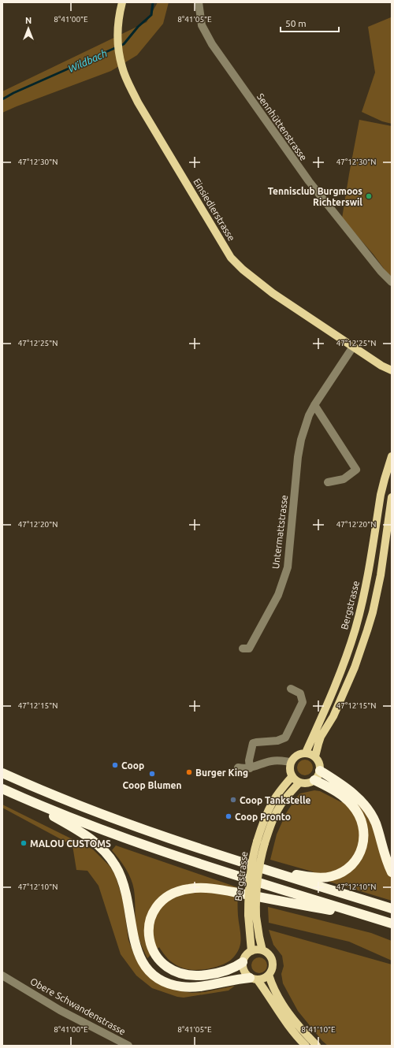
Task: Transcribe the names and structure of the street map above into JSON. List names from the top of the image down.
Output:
{
  "streets": {
    "main road": ["Einsiedlerstrasse", "Bergstrasse"],
    "street": ["Sennhüttenstrasse", "Untermattstrasse", "Obere Schwandenstrasse"]
  },
  "crossings": [
    ["Einsiedlerstrasse", "Untermattstrasse"]
  ],
  "water": ["Wildbach"],
  "places": [
    "Tennisclub Burgmoos Richterswil",
    "Coop",
    "Burger King",
    "Coop Blumen",
    "Coop Tankstelle",
    "Coop Pronto",
    "MALOU CUSTOMS"
  ],
  "scale_bar": "50 m",
  "north": "top",
  "coordinates": [
    "8°41'00\"E",
    "8°41'05\"E",
    "47°12'30\"N",
    "47°12'25\"N",
    "47°12'20\"N",
    "47°12'15\"N",
    "47°12'10\"N",
    "8°41'10\"E"
  ]
}
